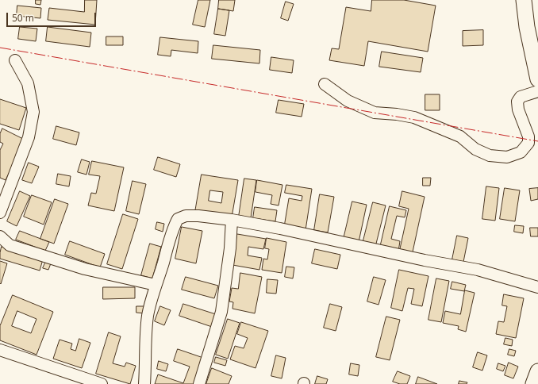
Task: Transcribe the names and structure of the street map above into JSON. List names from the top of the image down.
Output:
{
  "scale_bar": "50 m"
}
